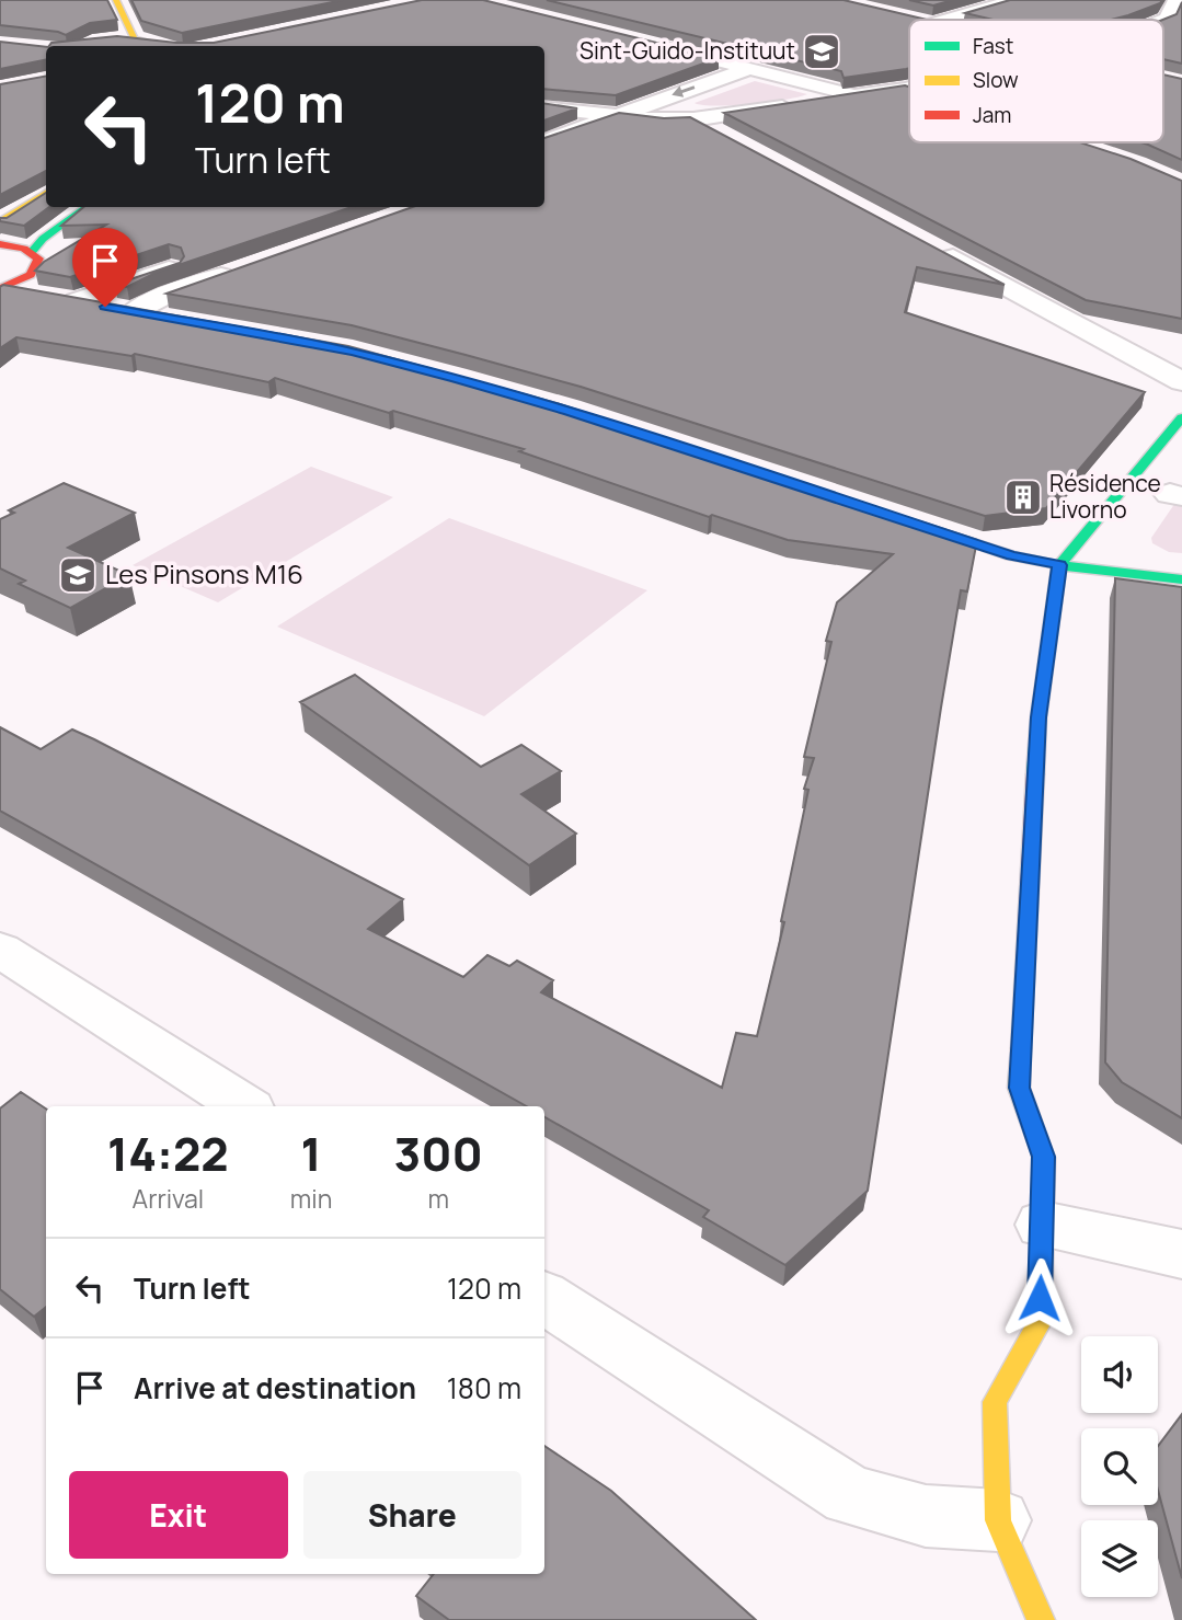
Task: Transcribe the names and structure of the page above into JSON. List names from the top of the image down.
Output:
{
  "places": {
    "school or university": ["Sint-Guido-Instituut", "Les Pinsons M16"],
    "building": ["Résidence Livorno"]
  },
  "legend": ["Fast", "Slow", "Jam"],
  "page": {
    "turn": ["120 m", "Turn left"],
    "eta": [
      "14:22",
      "Arrival",
      "1",
      "min",
      "300",
      "m"
    ],
    "list": [
      {
        "name": "Turn left",
        "value": "120 m"
      },
      {
        "name": "Arrive at destination",
        "value": "180 m"
      }
    ],
    "buttons": ["Exit", "Share"]
  }
}
